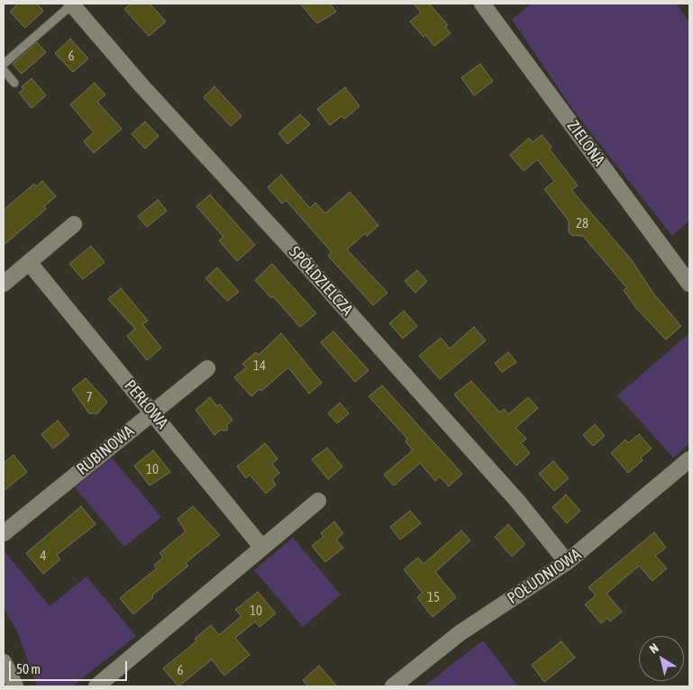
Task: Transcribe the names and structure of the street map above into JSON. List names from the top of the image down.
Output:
{
  "streets": {
    "street": [
      "ZIELONA",
      "SPÓŁDZIELCZA",
      "PERŁOWA",
      "RUBINOWA",
      "POŁUDNIOWA"
    ]
  },
  "crossings": [
    ["SPÓŁDZIELCZA", "POŁUDNIOWA"],
    ["PERŁOWA", "RUBINOWA"]
  ],
  "house_numbers": [
    "6",
    "28",
    "14",
    "7",
    "10",
    "4",
    "15",
    "10",
    "6"
  ],
  "scale_bar": "50 m",
  "north": "top left"
}
